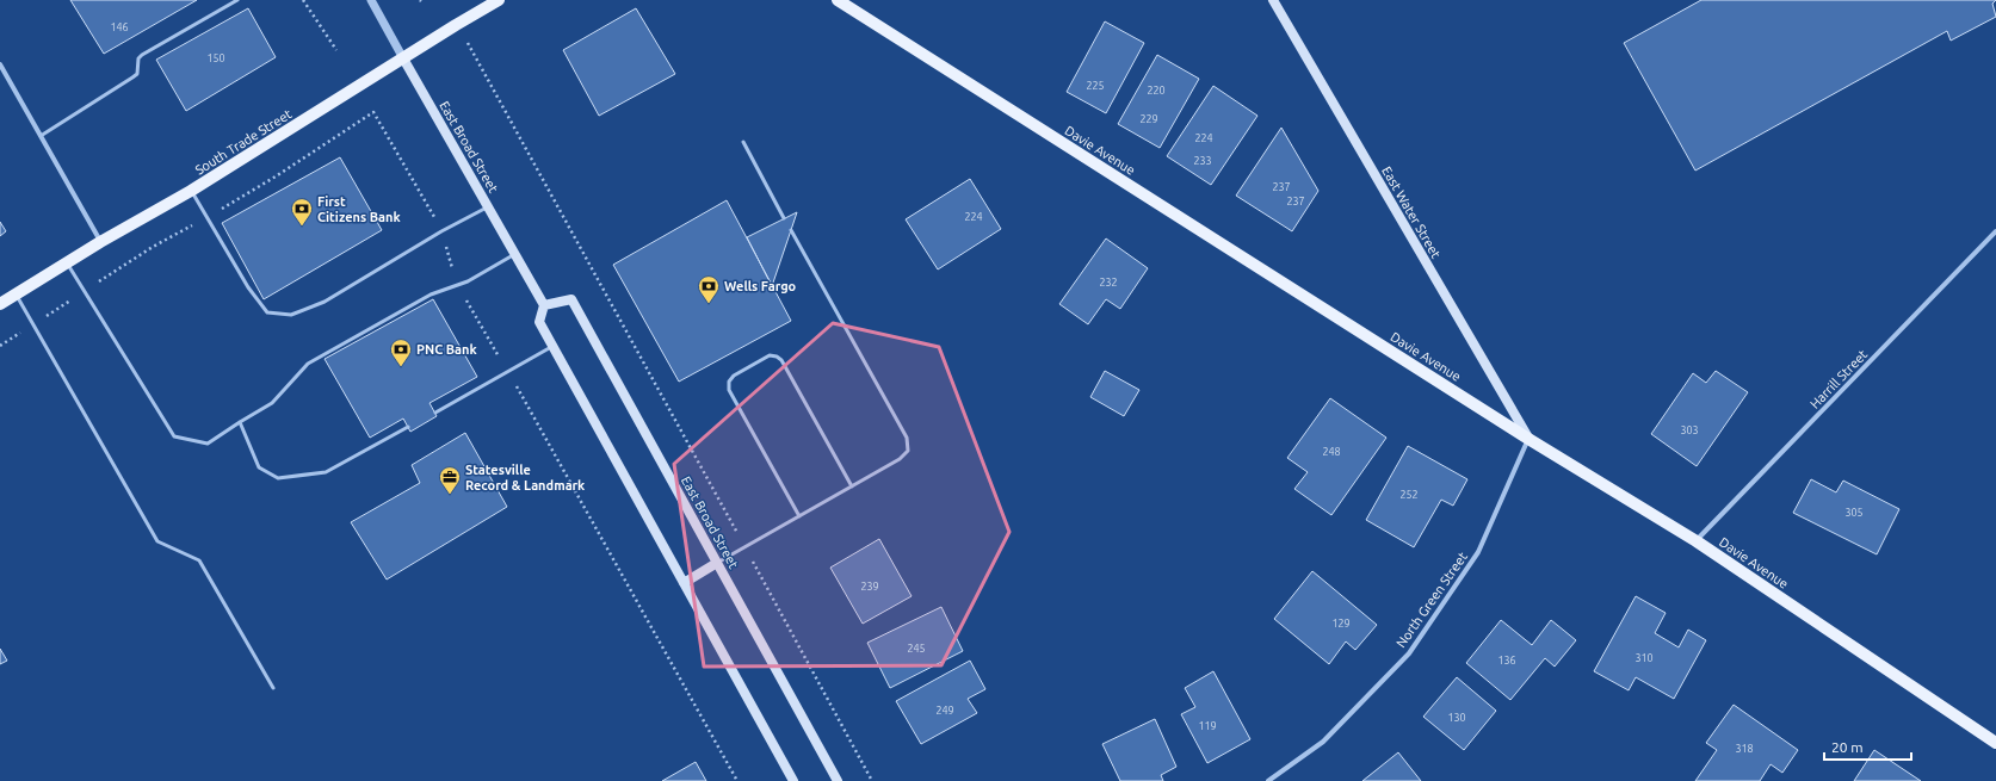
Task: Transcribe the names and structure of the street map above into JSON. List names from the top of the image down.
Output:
{
  "streets": {
    "main road": [
      "South Trade Street",
      "East Broad Street",
      "Davie Avenue",
      "East Water Street"
    ],
    "street": ["Harrill Street", "North Green Street"]
  },
  "crossings": [
    ["South Trade Street", "East Broad Street"],
    ["Davie Avenue", "East Water Street"],
    ["Davie Avenue", "Harrill Street"],
    ["Davie Avenue", "North Green Street"],
    ["East Water Street", "North Green Street"]
  ],
  "places": {
    "bank": ["First Citizens Bank", "Wells Fargo", "PNC Bank"],
    "office": ["Statesville Record & Landmark"]
  },
  "house_numbers": [
    "146",
    "150",
    "225",
    "220",
    "229",
    "224",
    "233",
    "237",
    "237",
    "224",
    "232",
    "303",
    "248",
    "252",
    "305",
    "239",
    "129",
    "245",
    "310",
    "136",
    "249",
    "130",
    "119",
    "318"
  ],
  "scale_bar": "20 m"
}
